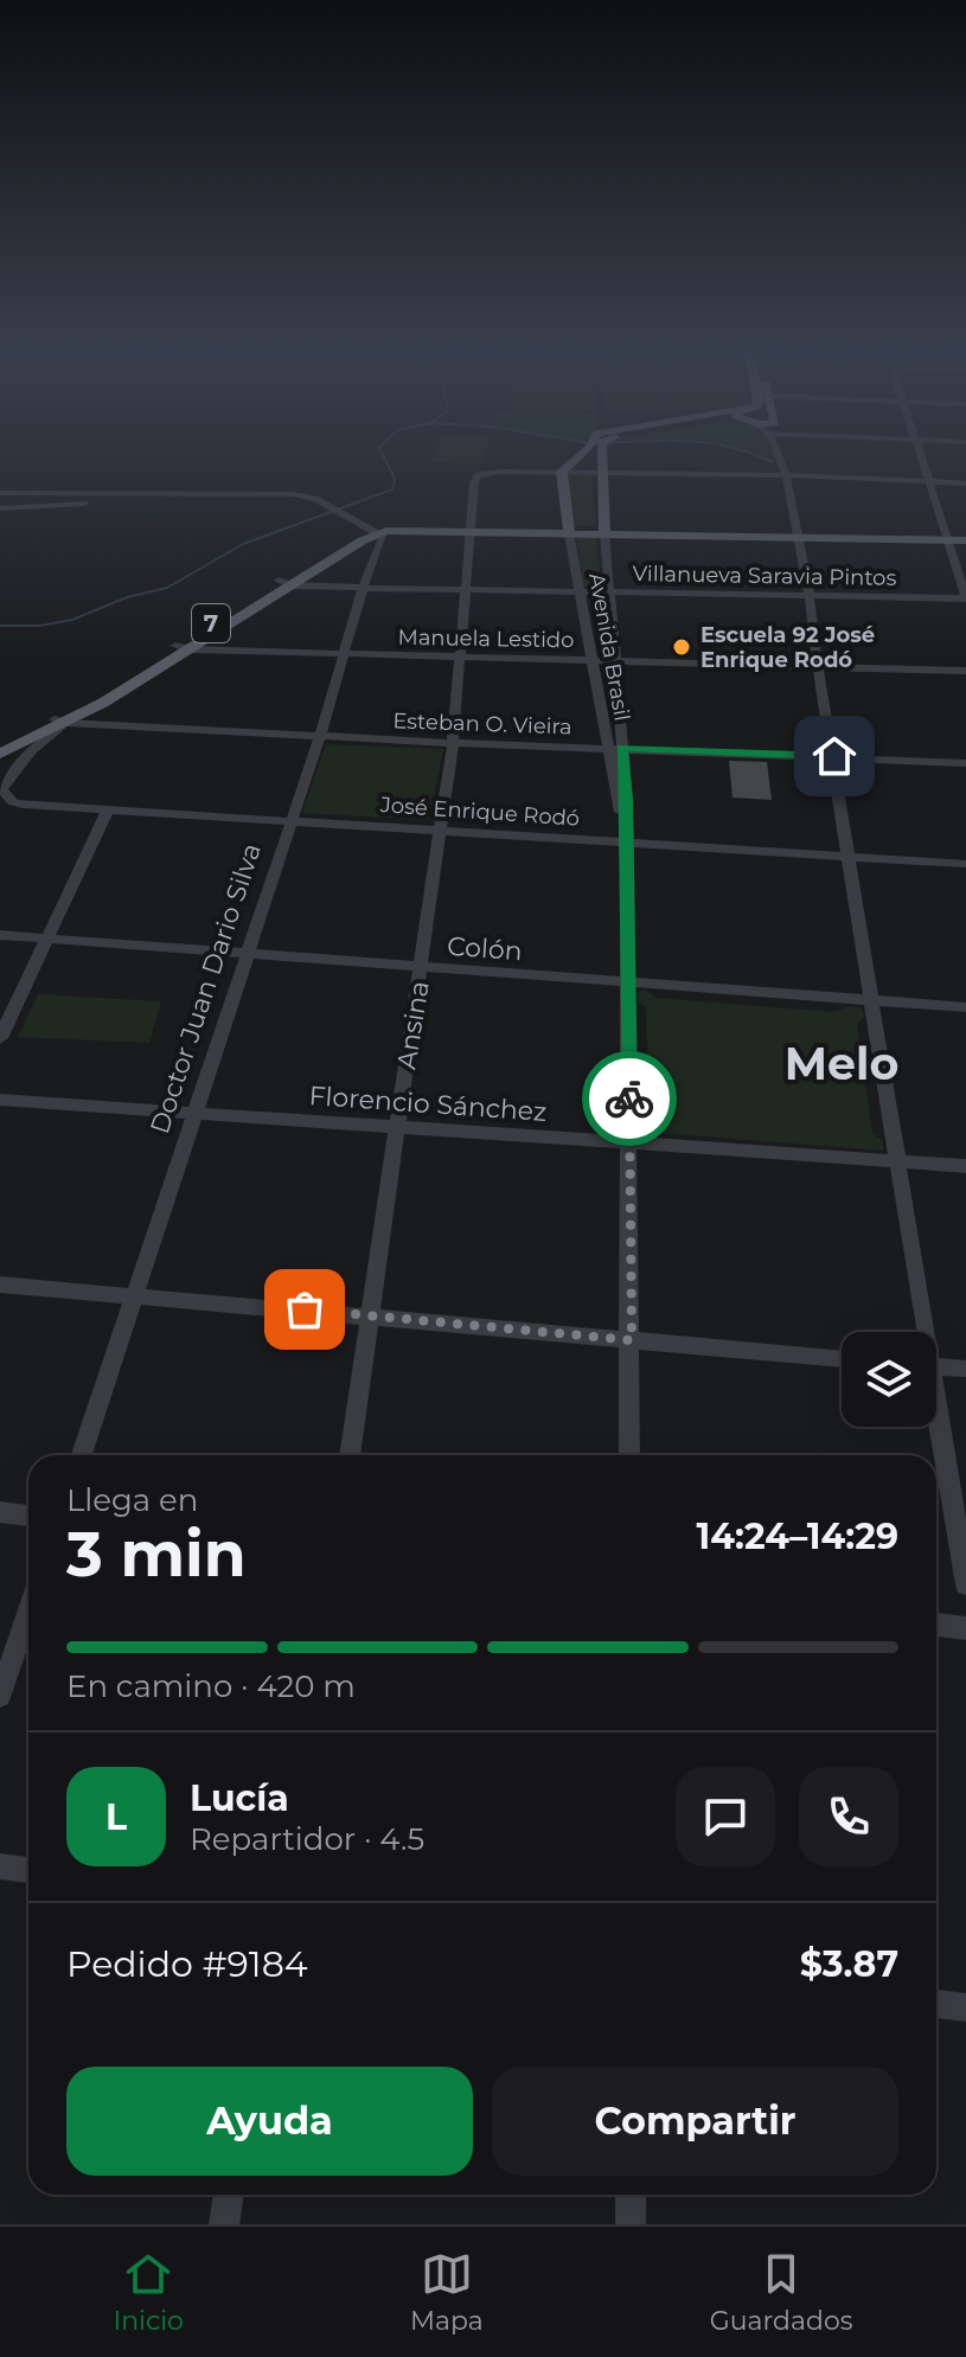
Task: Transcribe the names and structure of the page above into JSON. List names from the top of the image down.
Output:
{
  "streets": {
    "main road": ["7", "Avenida Brasil"],
    "street": [
      "Villanueva Saravia Pintos",
      "Manuela Lestido",
      "Esteban O. Vieira",
      "José Enrique Rodó",
      "Colón",
      "Doctor Juan Dario Silva",
      "Ansina",
      "Florencio Sánchez"
    ]
  },
  "crossings": [
    ["Villanueva Saravia Pintos", "7"],
    ["Villanueva Saravia Pintos", "Avenida Brasil"],
    ["Villanueva Saravia Pintos", "Doctor Juan Dario Silva"],
    ["Villanueva Saravia Pintos", "Ansina"],
    ["7", "Manuela Lestido"],
    ["7", "Avenida Brasil"],
    ["7", "Esteban O. Vieira"],
    ["7", "Doctor Juan Dario Silva"],
    ["7", "Ansina"],
    ["Manuela Lestido", "Avenida Brasil"],
    ["Manuela Lestido", "Doctor Juan Dario Silva"],
    ["Manuela Lestido", "Ansina"],
    ["Avenida Brasil", "Esteban O. Vieira"],
    ["Avenida Brasil", "José Enrique Rodó"],
    ["Avenida Brasil", "Colón"],
    ["Avenida Brasil", "Ansina"],
    ["Avenida Brasil", "Florencio Sánchez"],
    ["Esteban O. Vieira", "Doctor Juan Dario Silva"],
    ["Esteban O. Vieira", "Ansina"],
    ["José Enrique Rodó", "Doctor Juan Dario Silva"],
    ["José Enrique Rodó", "Ansina"],
    ["Colón", "Doctor Juan Dario Silva"],
    ["Colón", "Ansina"],
    ["Doctor Juan Dario Silva", "Florencio Sánchez"],
    ["Ansina", "Florencio Sánchez"]
  ],
  "districts": ["Melo"],
  "places": ["Escuela 92 José Enrique Rodó"],
  "page": {
    "heading": ["3 min", "Llega en", "14:24–14:29"],
    "panel": [
      "Lucía",
      "Repartidor · 4.5",
      "Pedido #9184",
      "$3.87"
    ],
    "bar": "En camino · 420 m",
    "round": "L",
    "buttons": ["Ayuda", "Compartir"],
    "tabs": ["Inicio", "Mapa", "Guardados"]
  }
}
